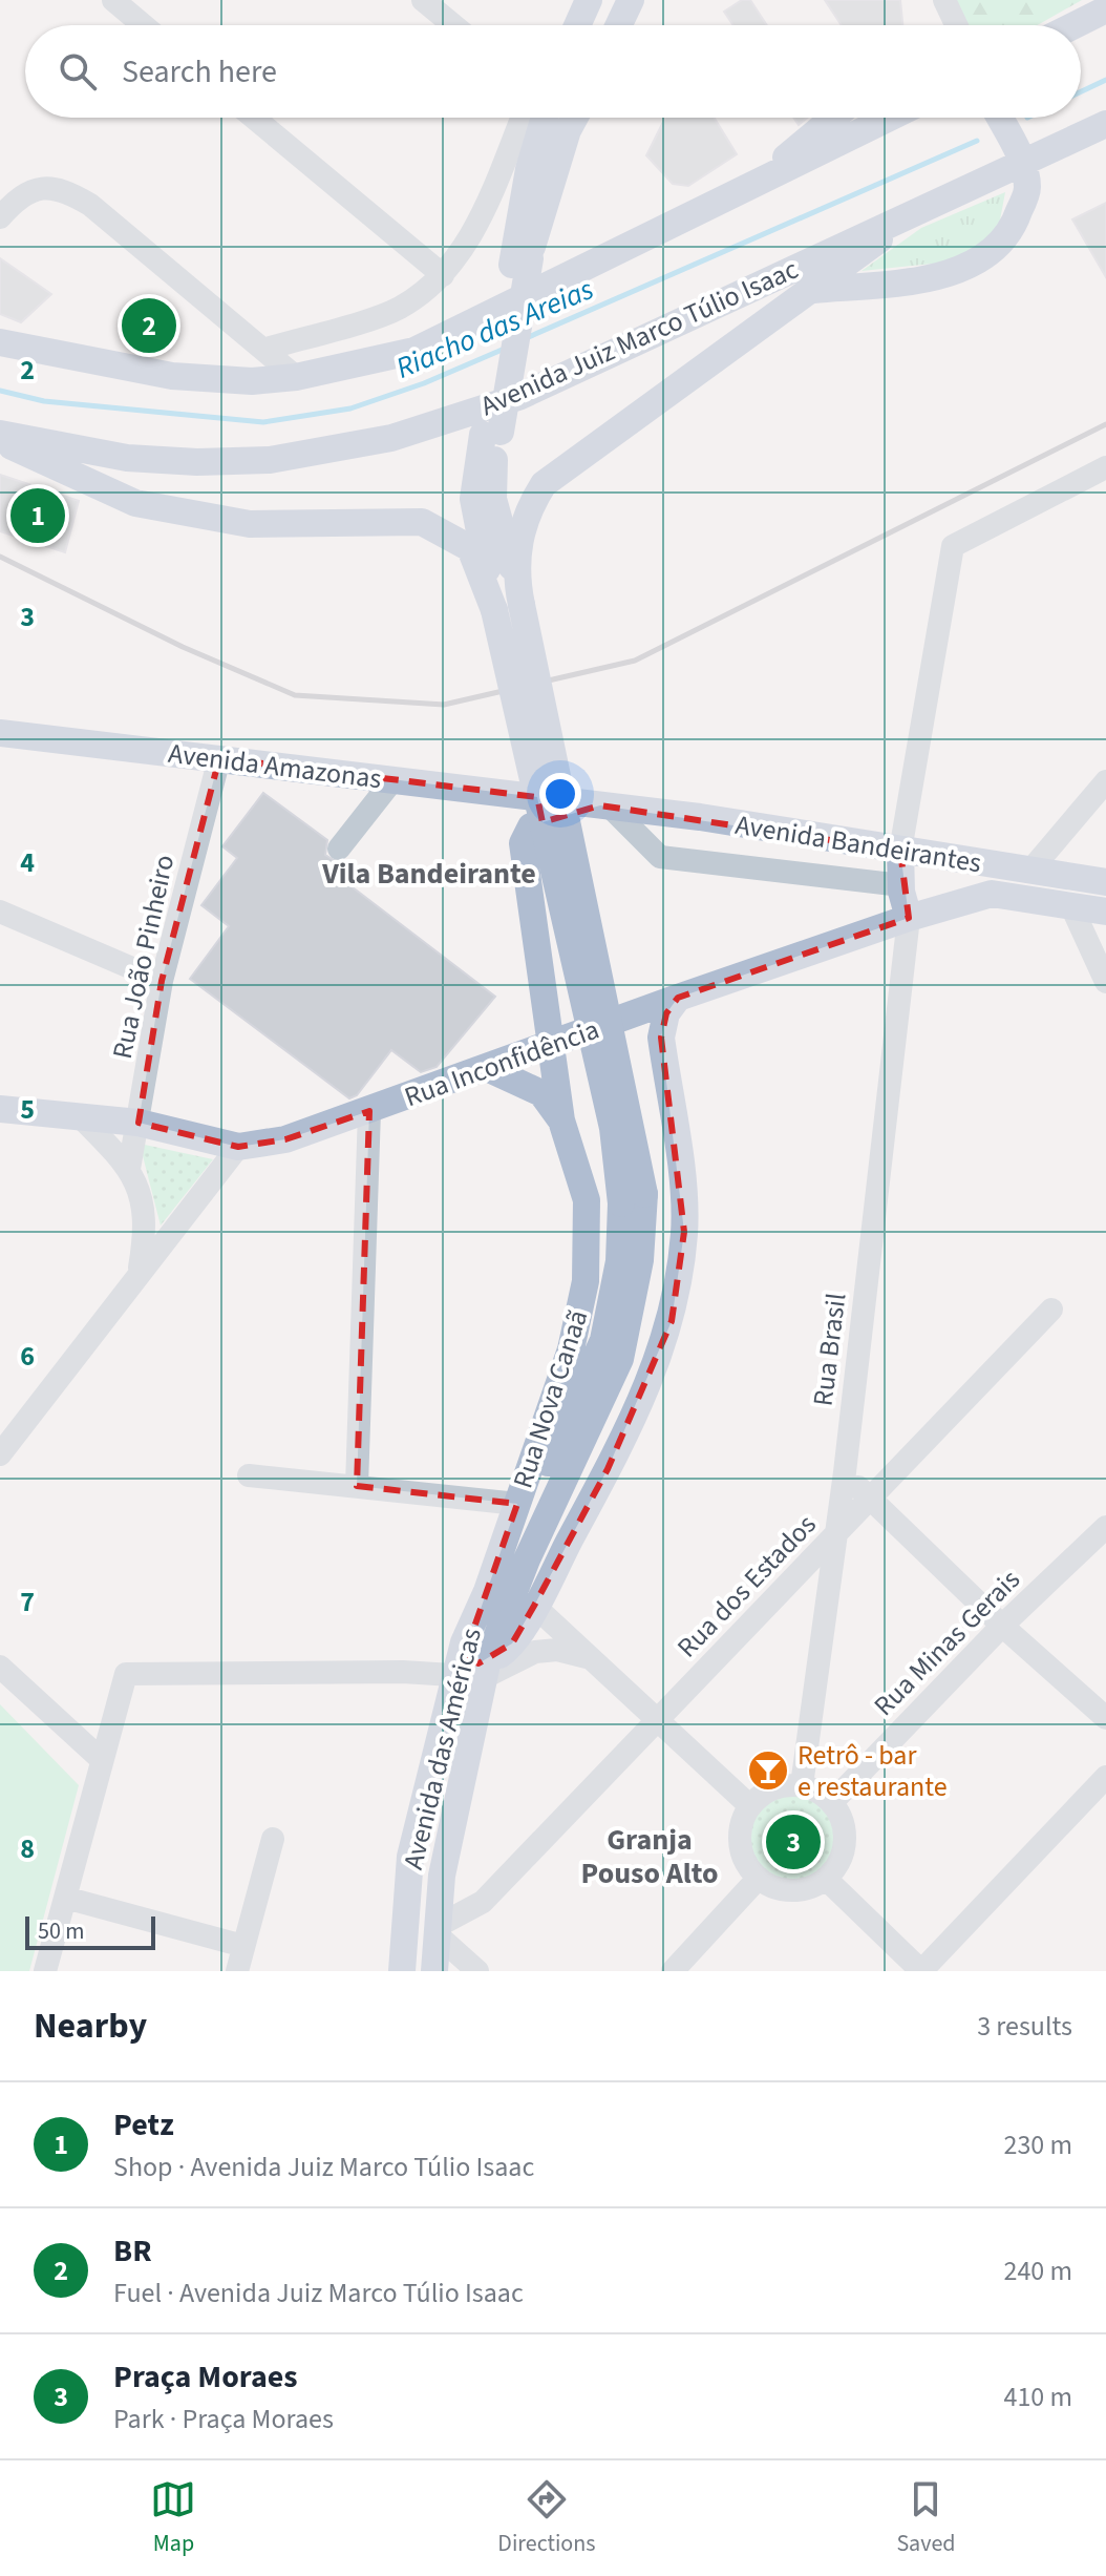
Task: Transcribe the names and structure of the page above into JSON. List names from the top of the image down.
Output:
{
  "streets": {
    "main road": [
      "Avenida Juiz Marco Túlio Isaac",
      "Avenida Amazonas",
      "Avenida Bandeirantes",
      "Rua Inconfidência",
      "Rua Nova Canaã",
      "Avenida das Américas"
    ],
    "street": [
      "Rua João Pinheiro",
      "Rua Brasil",
      "Rua dos Estados",
      "Rua Minas Gerais"
    ]
  },
  "crossings": [
    ["Avenida Amazonas", "Avenida Bandeirantes"],
    ["Avenida Amazonas", "Rua João Pinheiro"],
    ["Avenida Bandeirantes", "Rua Inconfidência"],
    ["Avenida Bandeirantes", "Rua Nova Canaã"],
    ["Rua João Pinheiro", "Rua Inconfidência"],
    ["Rua Inconfidência", "Rua Brasil"],
    ["Rua Inconfidência", "Rua Nova Canaã"],
    ["Rua Inconfidência", "Avenida das Américas"],
    ["Rua Brasil", "Rua dos Estados"],
    ["Rua Brasil", "Rua Minas Gerais"],
    ["Rua Nova Canaã", "Avenida das Américas"],
    ["Rua dos Estados", "Avenida das Américas"]
  ],
  "districts": ["Vila Bandeirante", "Granja Pouso Alto"],
  "water": ["Riacho das Areias"],
  "places": {
    "bar": ["Retrô - bar e restaurante"]
  },
  "scale_bar": "50 m",
  "page": {
    "search": "Search here",
    "pins": ["2", "1", "3"],
    "scale": "50 m",
    "heading": ["Nearby", "3 results"],
    "list": [
      {
        "mark": "1",
        "name": "Petz",
        "note": "Shop · Avenida Juiz Marco Túlio Isaac",
        "value": "230 m"
      },
      {
        "mark": "2",
        "name": "BR",
        "note": "Fuel · Avenida Juiz Marco Túlio Isaac",
        "value": "240 m"
      },
      {
        "mark": "3",
        "name": "Praça Moraes",
        "note": "Park · Praça Moraes",
        "value": "410 m"
      }
    ],
    "nav": ["Map", "Directions", "Saved"]
  },
  "grid": {
    "rows": [
      "2",
      "3",
      "4",
      "5",
      "6",
      "7",
      "8"
    ]
  }
}
